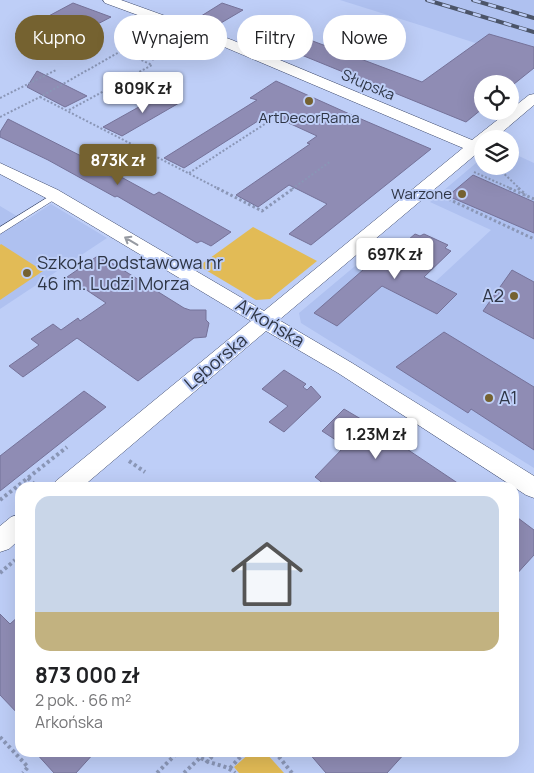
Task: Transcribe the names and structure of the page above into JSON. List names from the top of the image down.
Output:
{
  "streets": {
    "street": ["Słupska", "Arkońska", "Lęborska"]
  },
  "crossings": [
    ["Arkońska", "Lęborska"]
  ],
  "one_way": ["Arkońska"],
  "places": [
    "ArtDecorRama",
    "Warzone",
    "Szkoła Podstawowa nr 46 im. Ludzi Morza",
    "A2",
    "A1"
  ],
  "page": {
    "chip": [
      "Kupno",
      "Wynajem",
      "Filtry",
      "Nowe"
    ],
    "price": [
      "809K zł",
      "873K zł",
      "697K zł",
      "1.23M zł"
    ],
    "list": [
      {
        "name": "873 000 zł",
        "note": "2 pok. · 66 m² · Arkońska"
      }
    ]
  }
}
